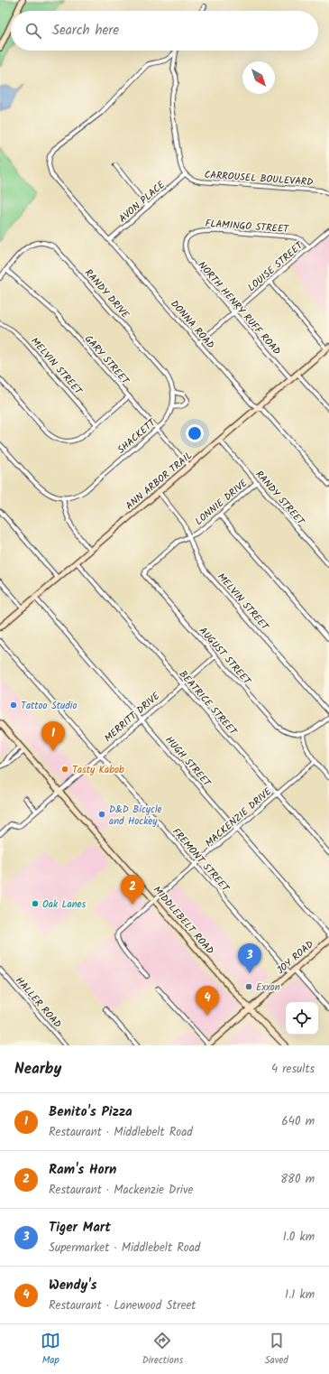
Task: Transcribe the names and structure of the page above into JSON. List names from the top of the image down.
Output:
{
  "streets": {
    "street": [
      "CARROUSEL BOULEVARD",
      "AVON PLACE",
      "FLAMINGO STREET",
      "LOUISE STREET",
      "RANDY DRIVE",
      "NORTH HENRY RUFF ROAD",
      "DONNA ROAD",
      "GARY STREET",
      "MELVIN STREET",
      "SHACKETT",
      "ANN ARBOR TRAIL",
      "RANDY STREET",
      "LONNIE DRIVE",
      "AUGUST STREET",
      "BEATRICE STREET",
      "MERRITT DRIVE",
      "HUGH STREET",
      "MACKENZIE DRIVE",
      "FREMONT STREET",
      "MIDDLEBELT ROAD",
      "JOY ROAD",
      "HALLER ROAD"
    ]
  },
  "crossings": [
    ["CARROUSEL BOULEVARD", "AVON PLACE"],
    ["AVON PLACE", "DONNA ROAD"],
    ["FLAMINGO STREET", "LOUISE STREET"],
    ["FLAMINGO STREET", "NORTH HENRY RUFF ROAD"],
    ["LOUISE STREET", "NORTH HENRY RUFF ROAD"],
    ["LOUISE STREET", "DONNA ROAD"],
    ["RANDY DRIVE", "GARY STREET"],
    ["RANDY DRIVE", "SHACKETT"],
    ["NORTH HENRY RUFF ROAD", "ANN ARBOR TRAIL"],
    ["DONNA ROAD", "ANN ARBOR TRAIL"],
    ["GARY STREET", "SHACKETT"],
    ["GARY STREET", "ANN ARBOR TRAIL"],
    ["MELVIN STREET", "ANN ARBOR TRAIL"],
    ["MELVIN STREET", "LONNIE DRIVE"],
    ["ANN ARBOR TRAIL", "RANDY STREET"],
    ["ANN ARBOR TRAIL", "BEATRICE STREET"],
    ["ANN ARBOR TRAIL", "HUGH STREET"],
    ["RANDY STREET", "LONNIE DRIVE"],
    ["LONNIE DRIVE", "AUGUST STREET"],
    ["AUGUST STREET", "MERRITT DRIVE"],
    ["BEATRICE STREET", "MERRITT DRIVE"],
    ["BEATRICE STREET", "MACKENZIE DRIVE"],
    ["MERRITT DRIVE", "HUGH STREET"],
    ["MERRITT DRIVE", "FREMONT STREET"],
    ["MERRITT DRIVE", "MIDDLEBELT ROAD"],
    ["HUGH STREET", "MACKENZIE DRIVE"],
    ["MACKENZIE DRIVE", "FREMONT STREET"],
    ["MACKENZIE DRIVE", "MIDDLEBELT ROAD"],
    ["FREMONT STREET", "JOY ROAD"],
    ["MIDDLEBELT ROAD", "JOY ROAD"]
  ],
  "places": [
    "Tattoo Studio",
    "Tasty Kabob",
    "D&D Bicycle and Hockey",
    "Oak Lanes",
    "Exxon"
  ],
  "north": "bottom right",
  "page": {
    "search": "Search here",
    "pins": [
      "1",
      "2",
      "3",
      "4"
    ],
    "heading": ["Nearby", "4 results"],
    "list": [
      {
        "mark": "1",
        "name": "Benito's Pizza",
        "note": "Restaurant · Middlebelt Road",
        "value": "640 m"
      },
      {
        "mark": "2",
        "name": "Ram's Horn",
        "note": "Restaurant · Mackenzie Drive",
        "value": "880 m"
      },
      {
        "mark": "3",
        "name": "Tiger Mart",
        "note": "Supermarket · Middlebelt Road",
        "value": "1.0 km"
      },
      {
        "mark": "4",
        "name": "Wendy's",
        "note": "Restaurant · Lanewood Street",
        "value": "1.1 km"
      }
    ],
    "nav": ["Map", "Directions", "Saved"]
  }
}
